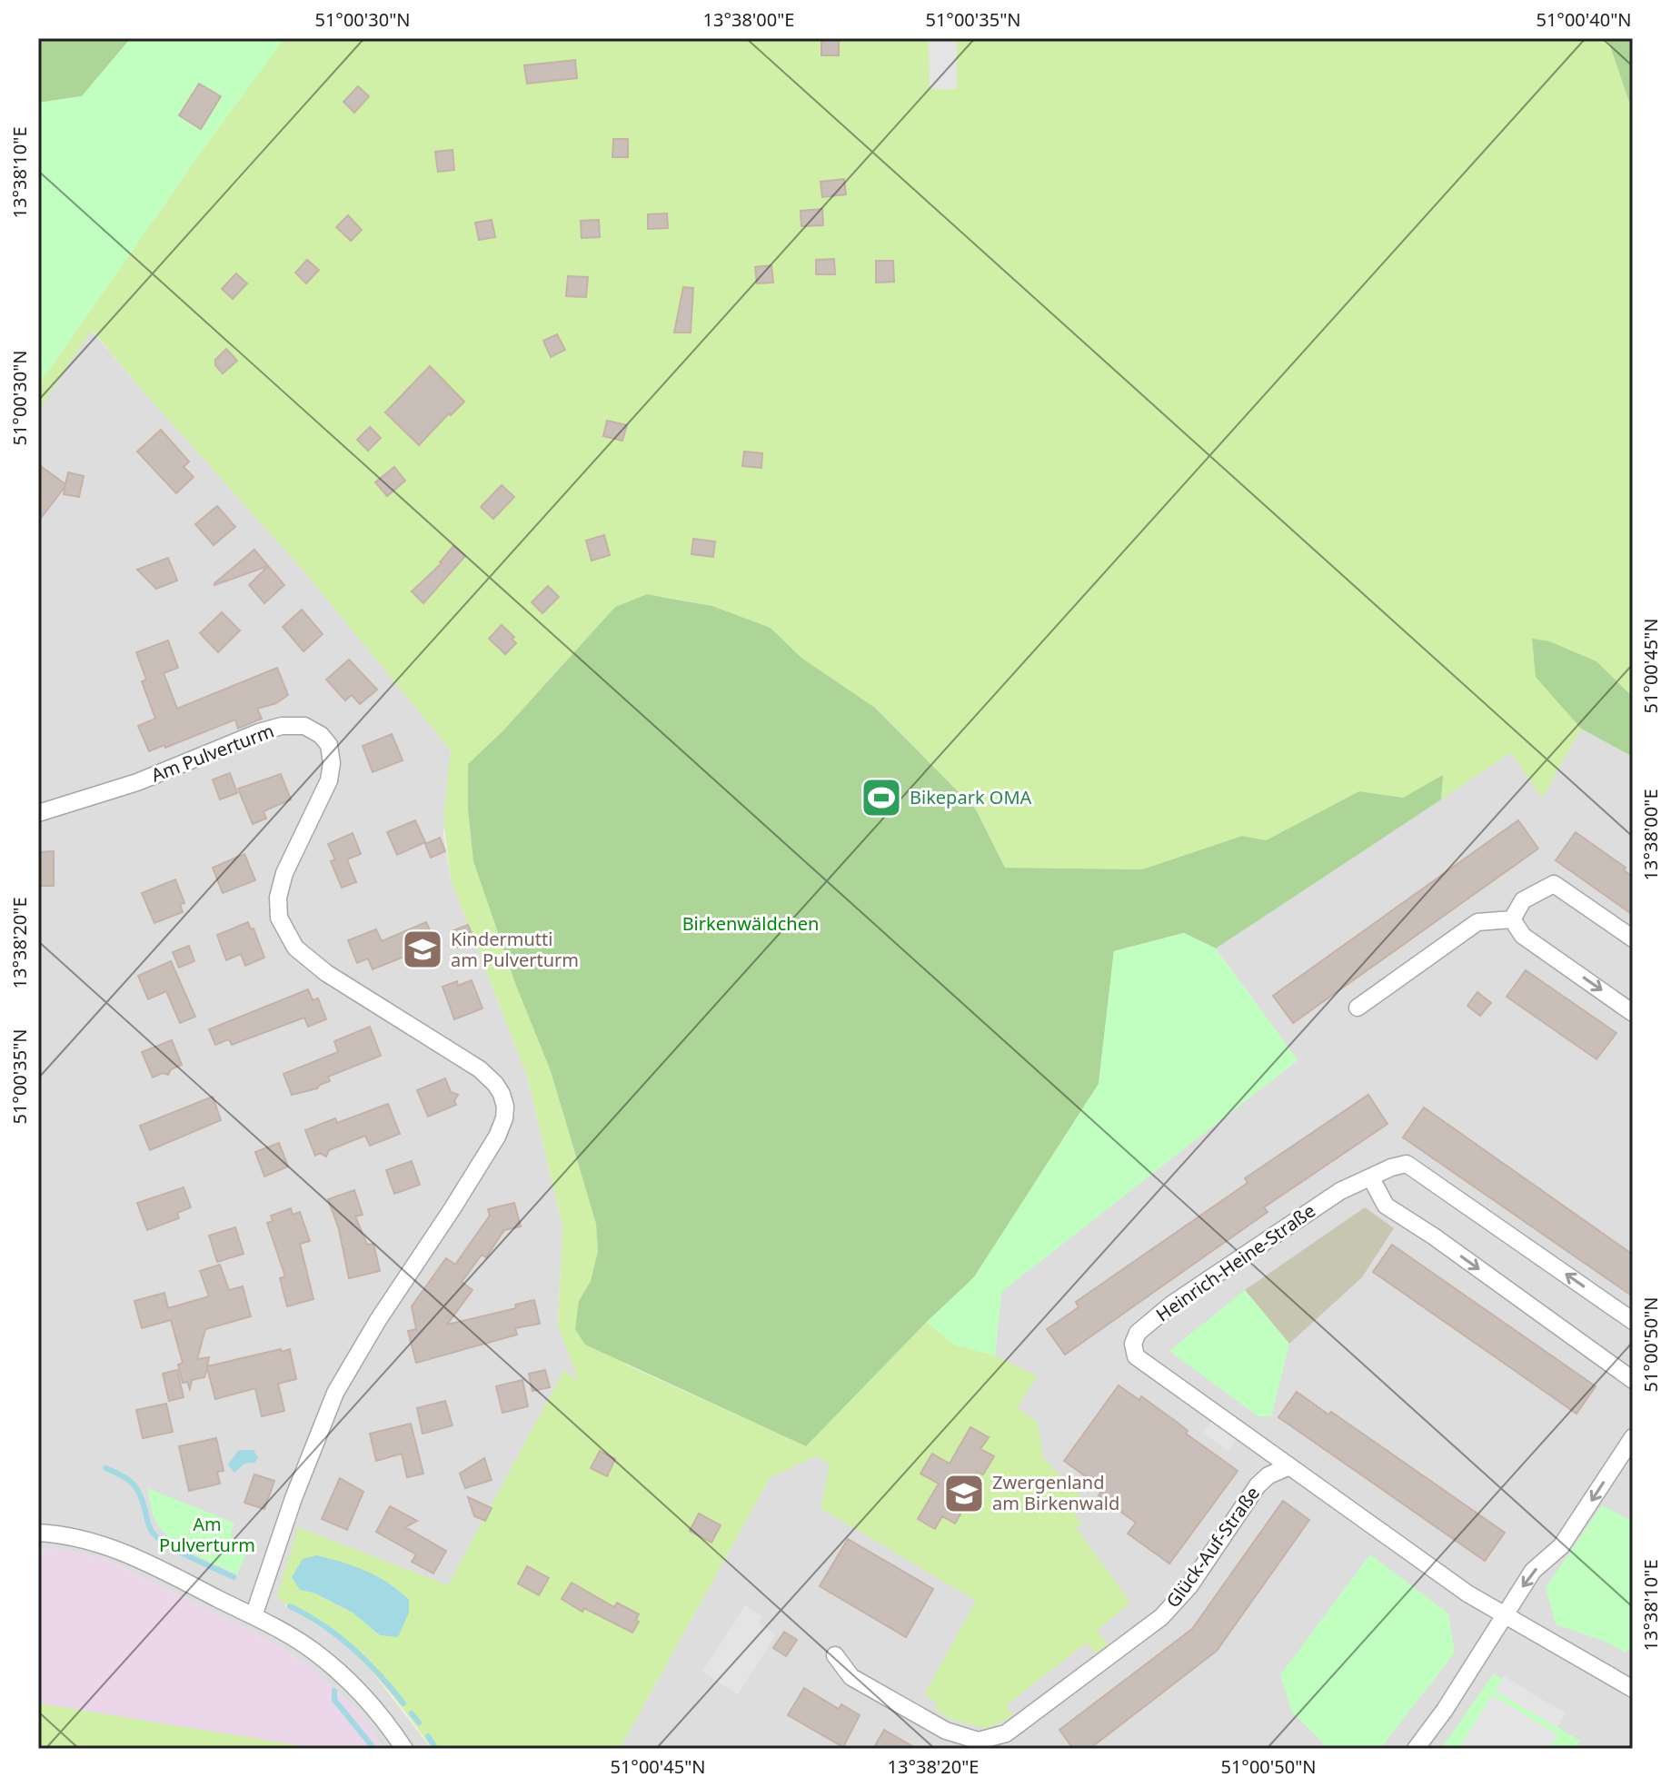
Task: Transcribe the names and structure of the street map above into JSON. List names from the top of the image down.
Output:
{
  "streets": {
    "street": ["Am Pulverturm", "Heinrich-Heine-Straße", "Glück-Auf-Straße"]
  },
  "crossings": [
    ["Heinrich-Heine-Straße", "Glück-Auf-Straße"]
  ],
  "parks": ["Birkenwäldchen", "Am Pulverturm"],
  "places": {
    "sports": ["Bikepark OMA"],
    "school or university": ["Kindermutti am Pulverturm", "Zwergenland am Birkenwald"]
  },
  "coordinates": [
    "51°00'30\"N",
    "13°38'00\"E",
    "51°00'35\"N",
    "51°00'40\"N",
    "13°38'10\"E",
    "51°00'45\"N",
    "13°38'20\"E",
    "51°00'50\"N"
  ]
}
